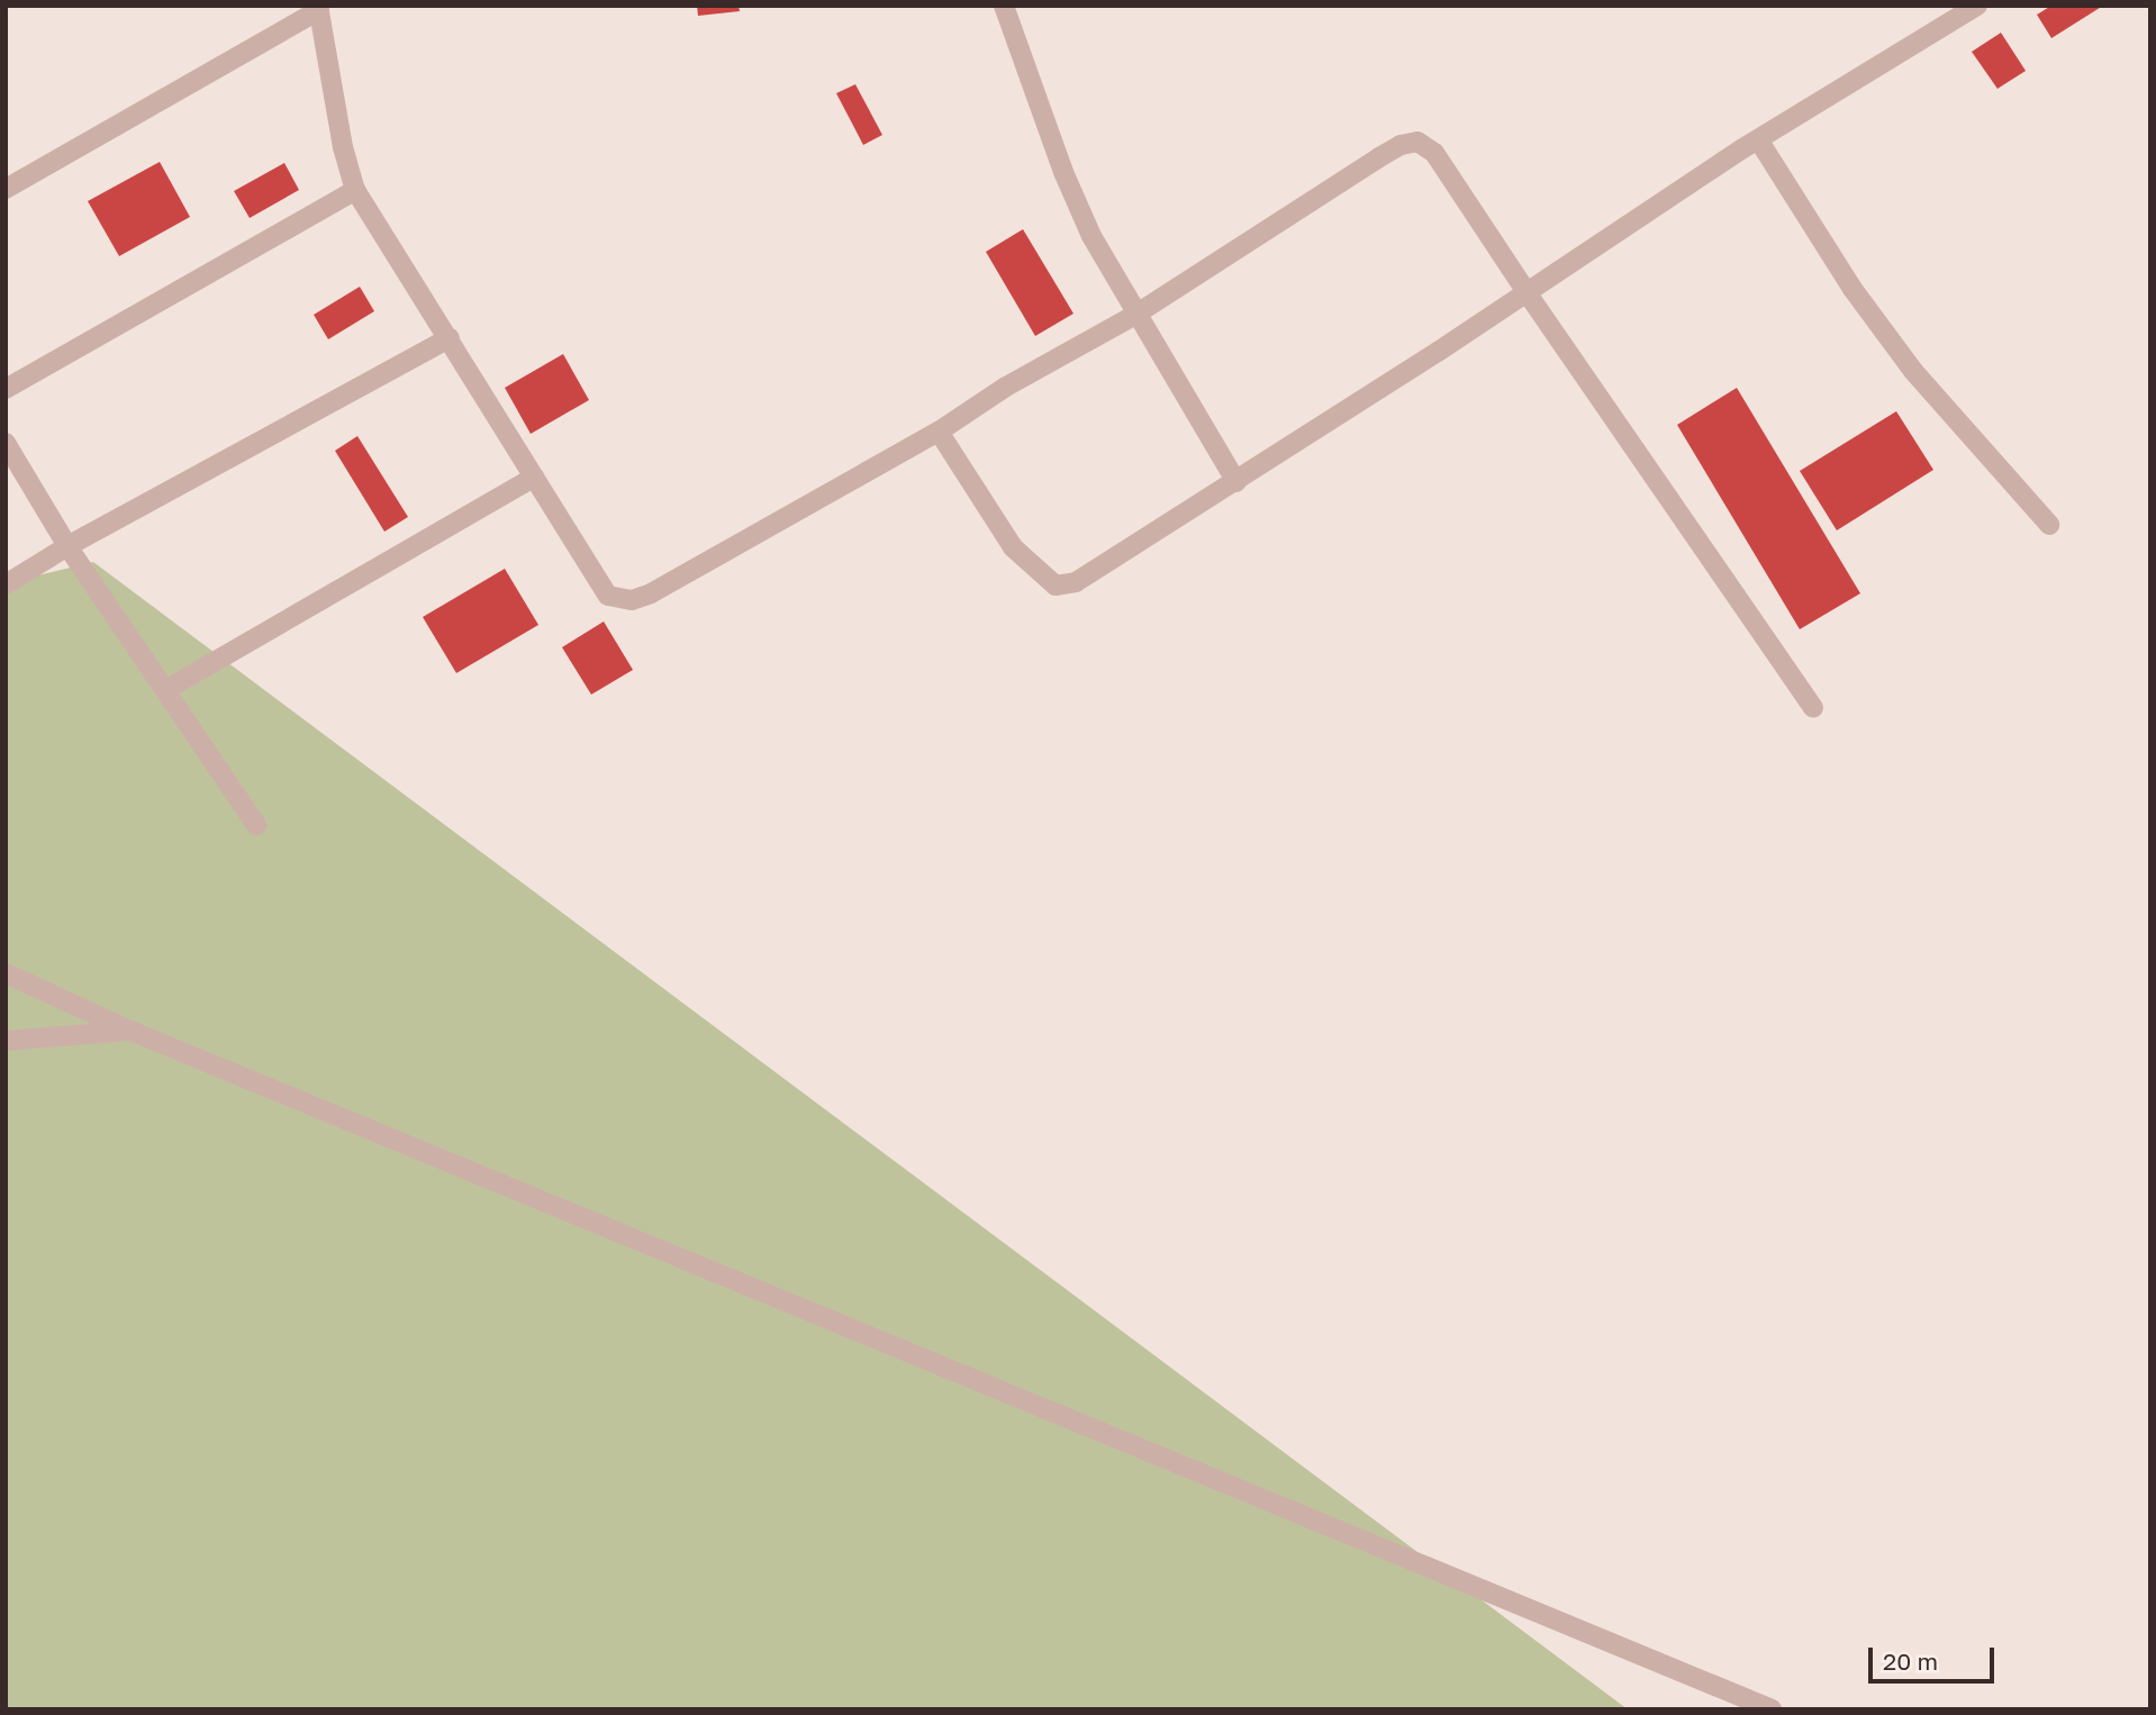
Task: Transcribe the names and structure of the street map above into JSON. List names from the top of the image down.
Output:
{
  "scale_bar": "20 m"
}
